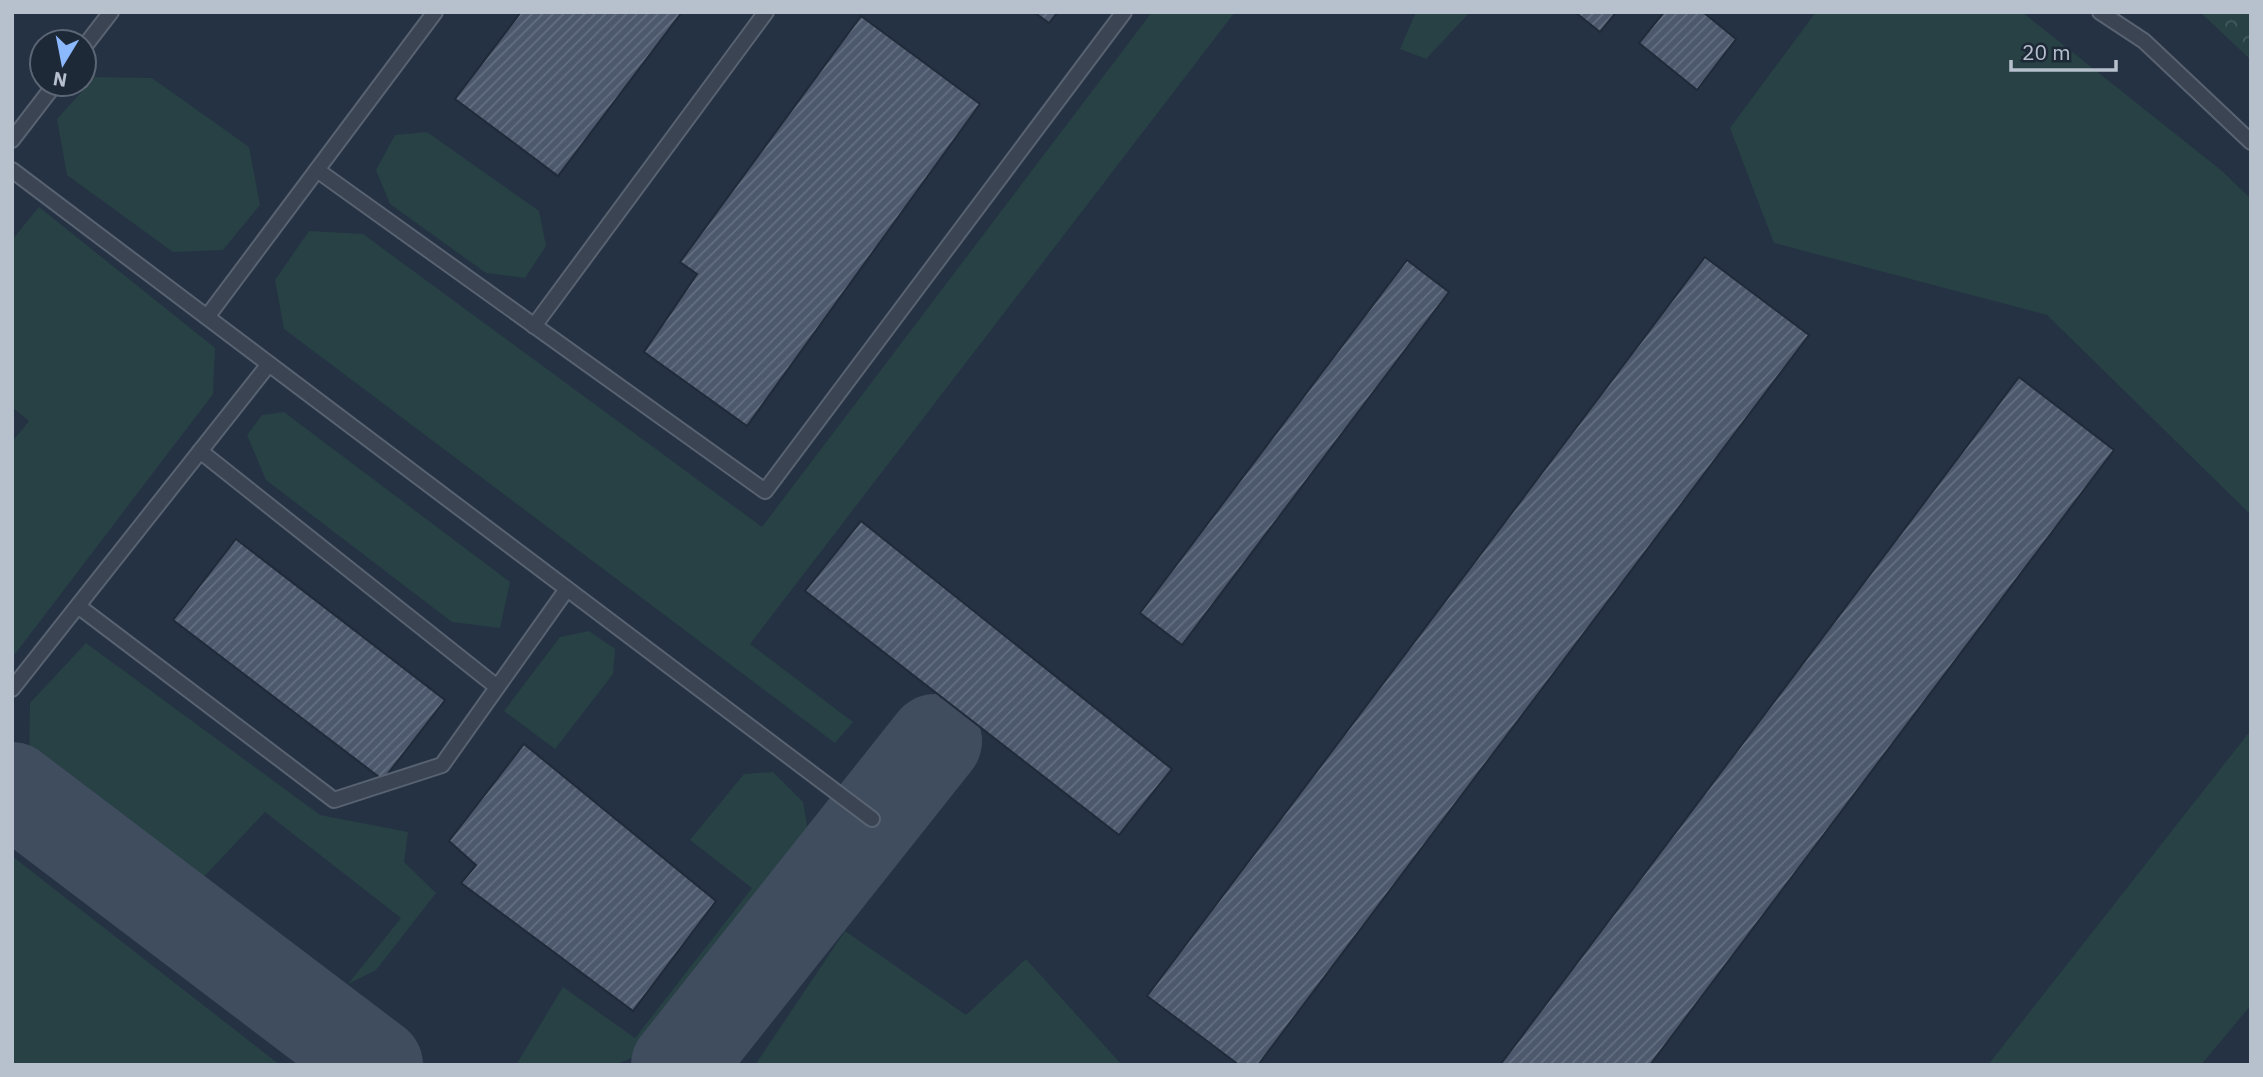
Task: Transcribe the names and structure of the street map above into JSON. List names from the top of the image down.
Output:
{
  "scale_bar": "20 m",
  "north": "bottom"
}
